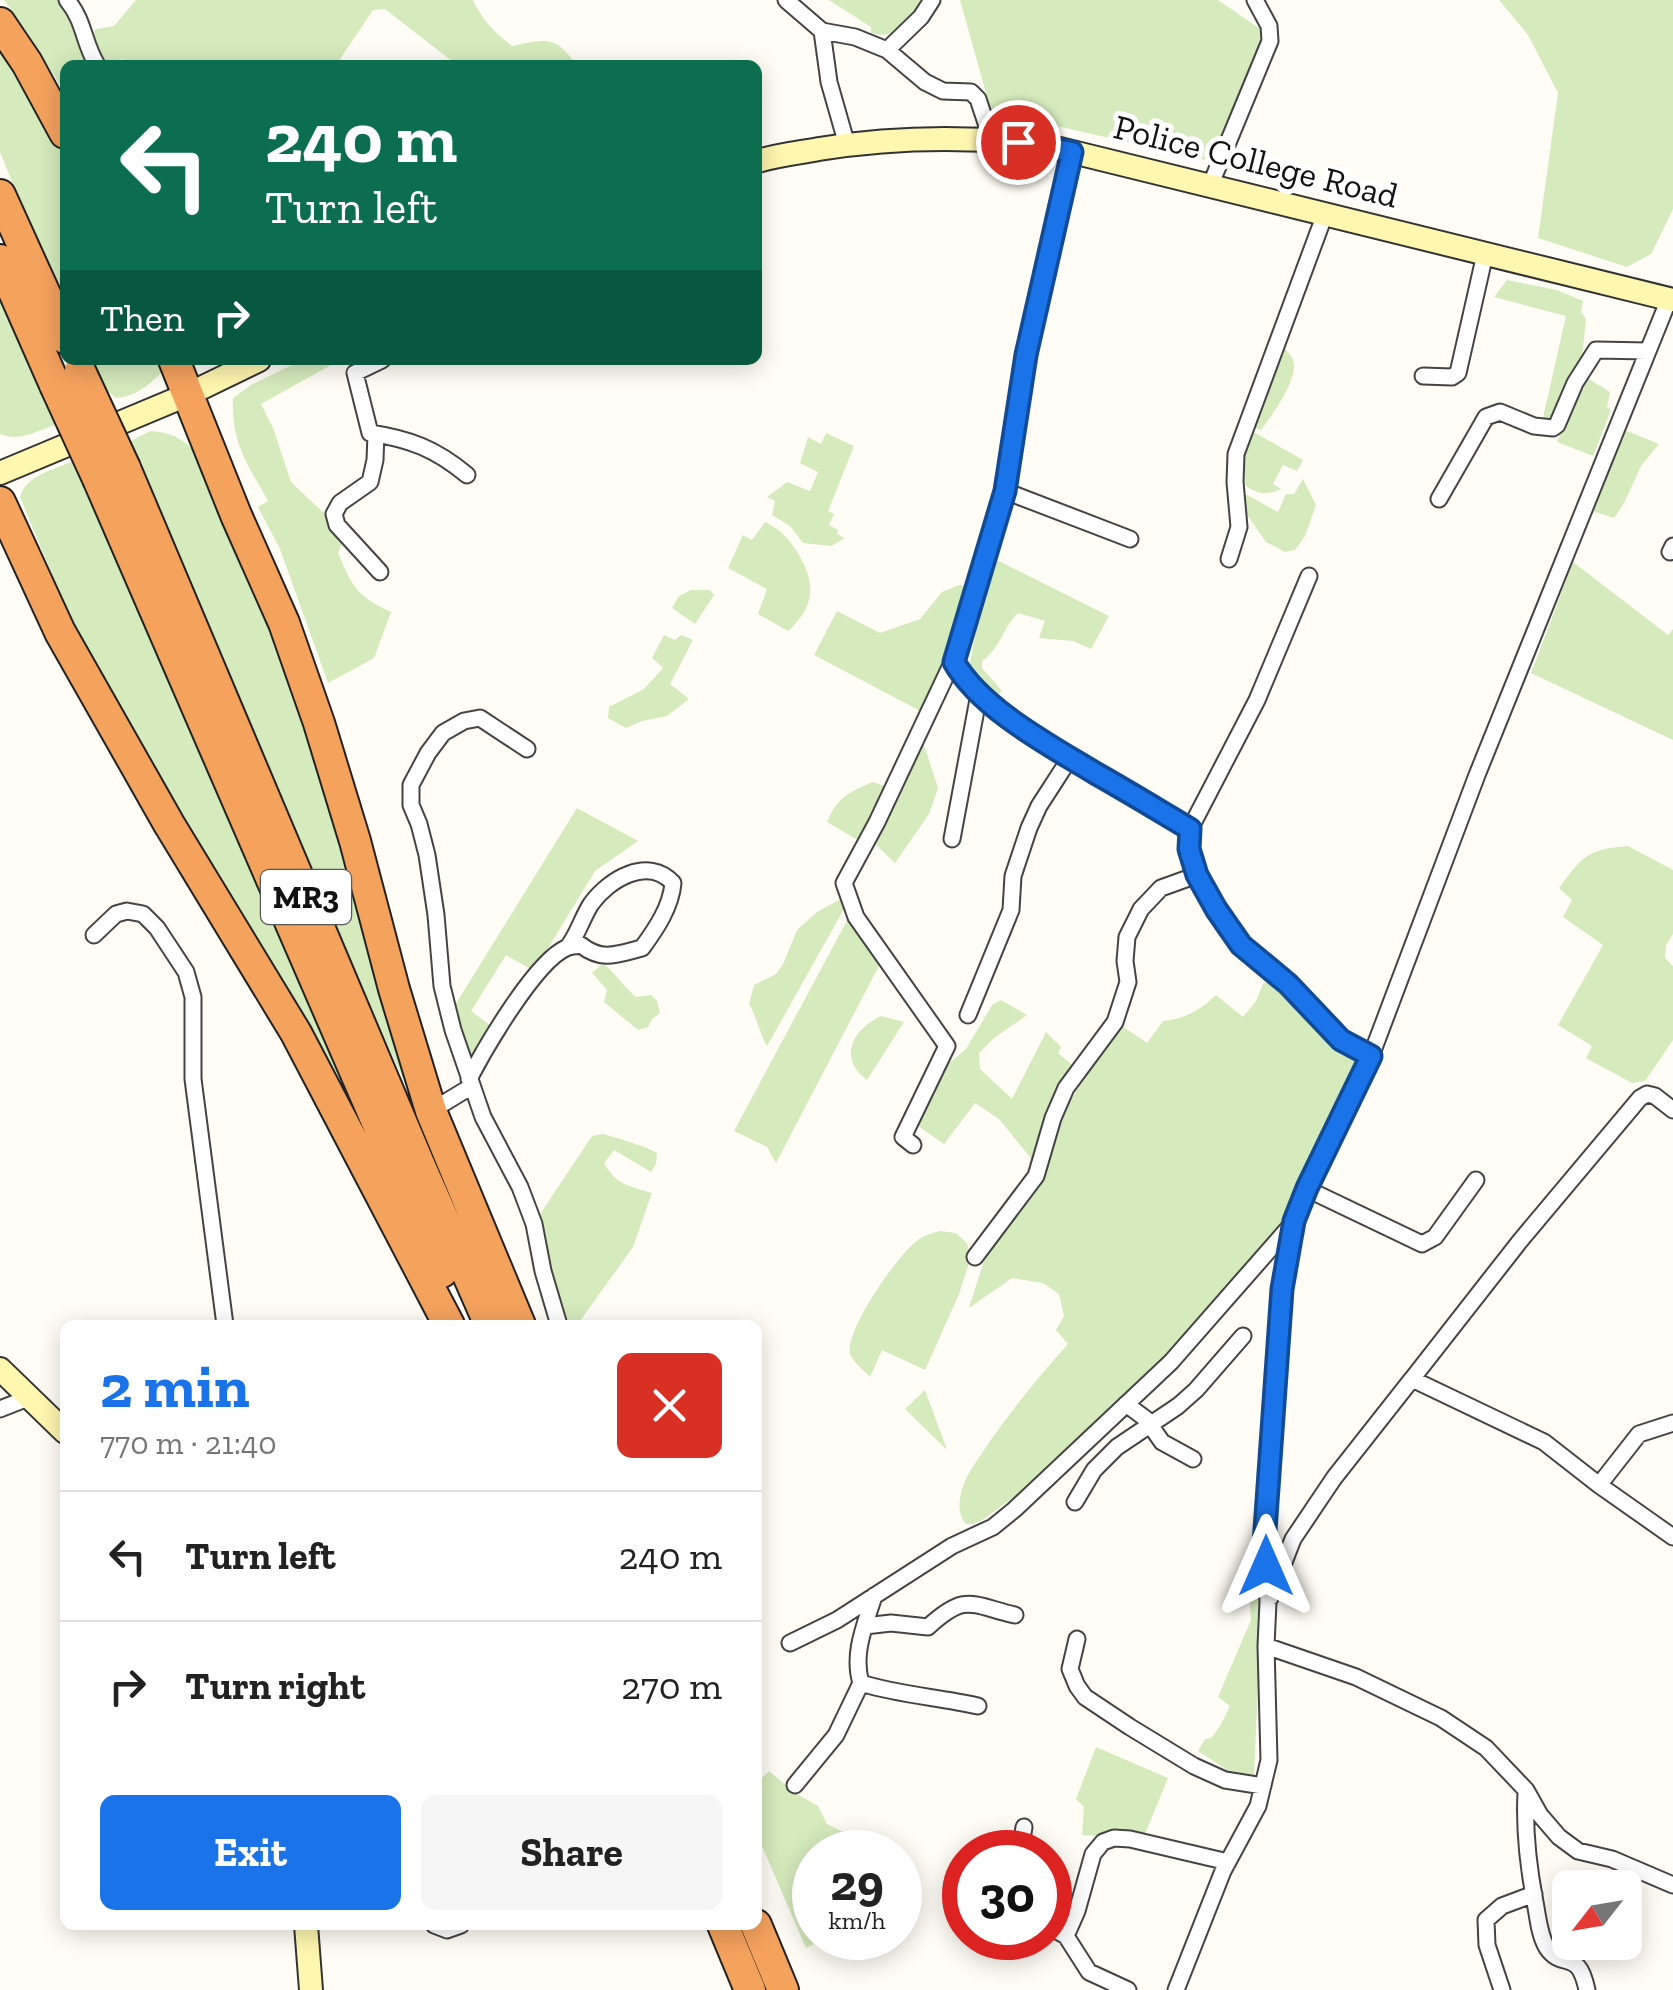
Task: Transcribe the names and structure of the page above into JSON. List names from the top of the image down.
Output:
{
  "streets": {
    "highway": ["MR3"],
    "street": ["Police College Road"]
  },
  "north": "bottom left",
  "page": {
    "turn": ["240 m", "Turn left"],
    "then": "Then",
    "heading": ["2 min", "770 m · 21:40"],
    "list": [
      {
        "name": "Turn left",
        "value": "240 m"
      },
      {
        "name": "Turn right",
        "value": "270 m"
      }
    ],
    "buttons": ["Exit", "Share"],
    "speed": "29 km/h",
    "limit": "30"
  }
}
